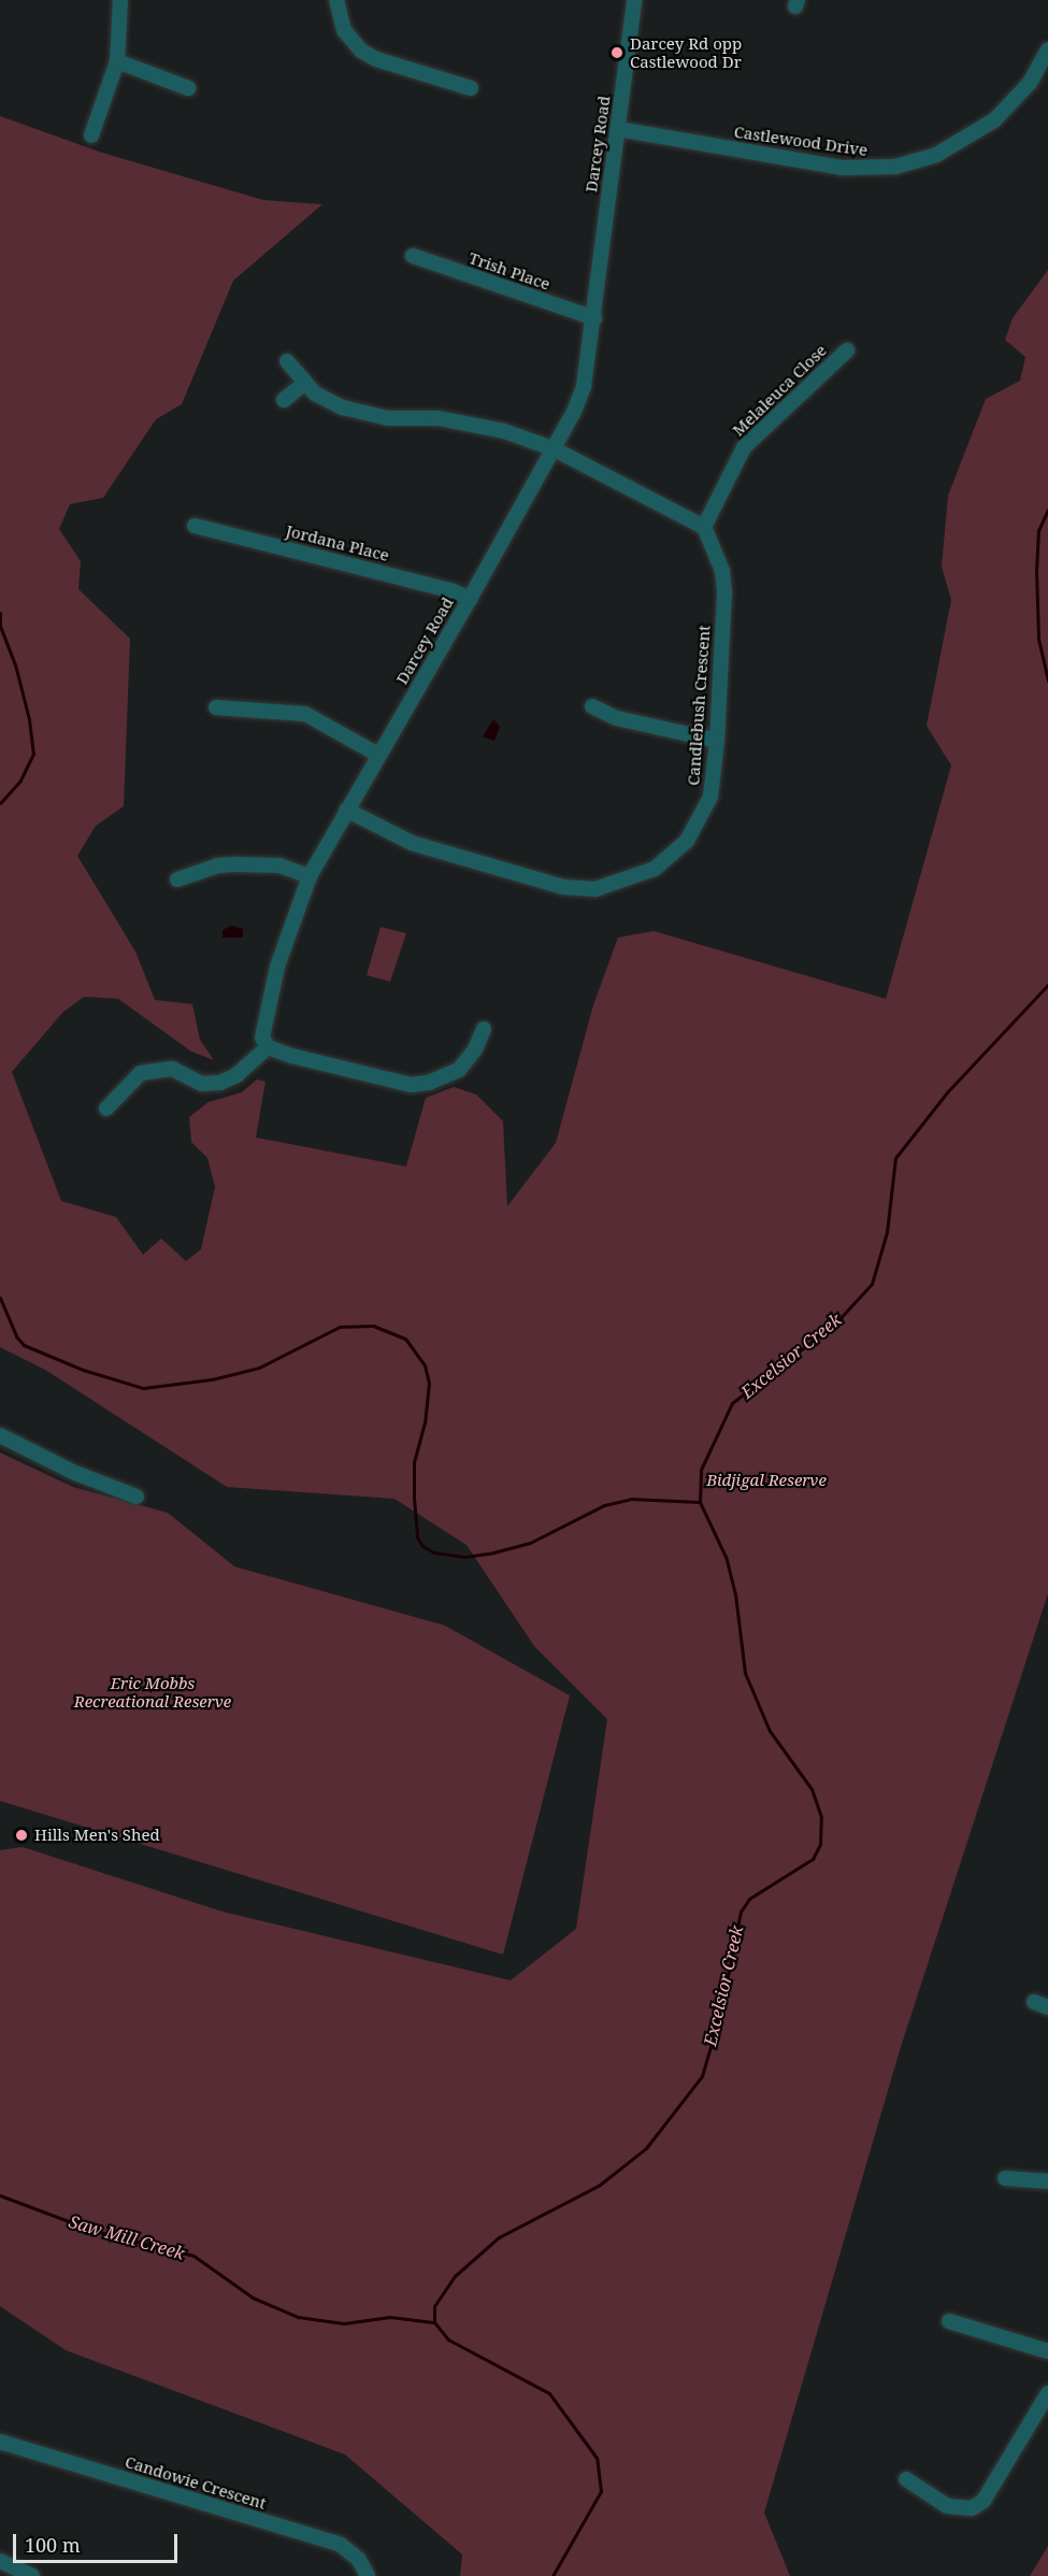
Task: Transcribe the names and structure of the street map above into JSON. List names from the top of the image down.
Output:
{
  "streets": {
    "street": [
      "Castlewood Drive",
      "Darcey Road",
      "Trish Place",
      "Melaleuca Close",
      "Jordana Place",
      "Candlebush Crescent",
      "Candowie Crescent"
    ]
  },
  "crossings": [
    ["Castlewood Drive", "Darcey Road"],
    ["Darcey Road", "Trish Place"],
    ["Darcey Road", "Jordana Place"],
    ["Darcey Road", "Candlebush Crescent"],
    ["Melaleuca Close", "Candlebush Crescent"]
  ],
  "water": ["Excelsior Creek", "Saw Mill Creek"],
  "parks": ["Bidjigal Reserve", "Eric Mobbs Recreational Reserve"],
  "places": ["Darcey Rd opp Castlewood Dr", "Hills Men's Shed"],
  "scale_bar": "100 m"
}
